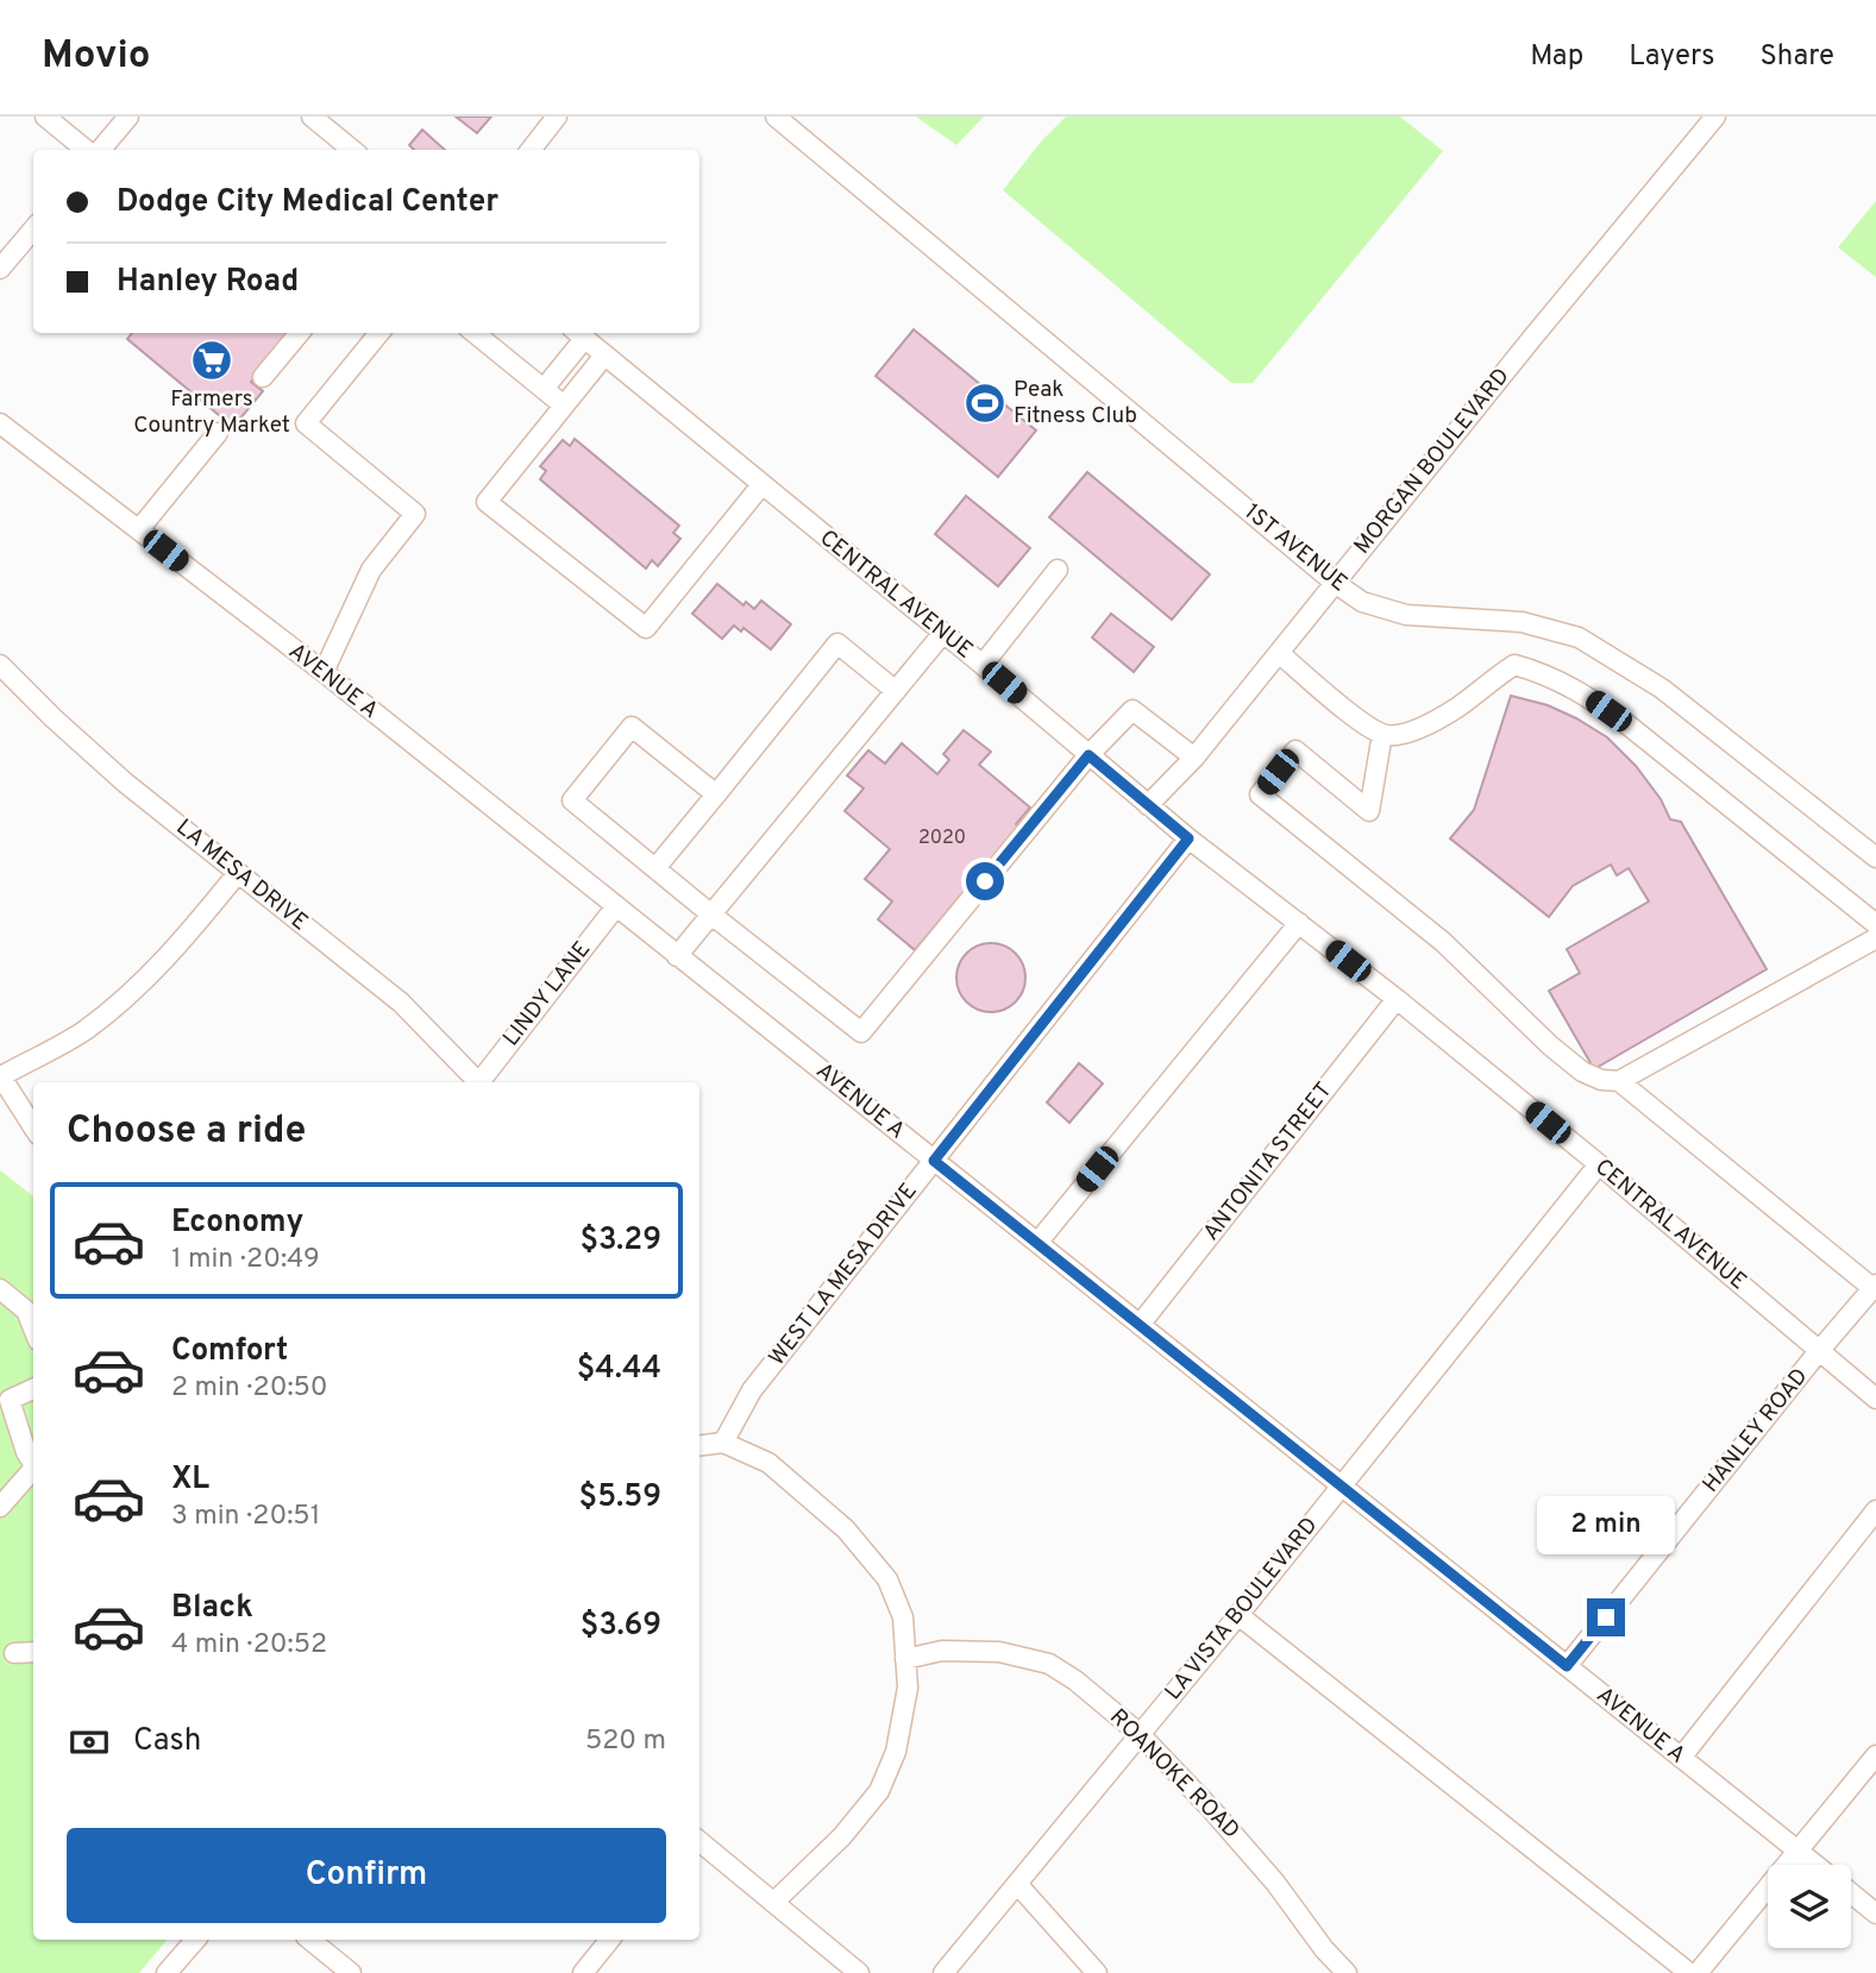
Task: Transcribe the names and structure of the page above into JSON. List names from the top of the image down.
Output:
{
  "streets": {
    "street": [
      "MORGAN BOULEVARD",
      "1ST AVENUE",
      "CENTRAL AVENUE",
      "AVENUE A",
      "LA MESA DRIVE",
      "LINDY LANE",
      "ANTONITA STREET",
      "WEST LA MESA DRIVE",
      "HANLEY ROAD",
      "LA VISTA BOULEVARD",
      "ROANOKE ROAD"
    ]
  },
  "crossings": [
    ["MORGAN BOULEVARD", "1ST AVENUE"],
    ["MORGAN BOULEVARD", "CENTRAL AVENUE"],
    ["CENTRAL AVENUE", "ANTONITA STREET"],
    ["CENTRAL AVENUE", "WEST LA MESA DRIVE"],
    ["CENTRAL AVENUE", "HANLEY ROAD"],
    ["CENTRAL AVENUE", "LA VISTA BOULEVARD"],
    ["AVENUE A", "LINDY LANE"],
    ["AVENUE A", "ANTONITA STREET"],
    ["AVENUE A", "WEST LA MESA DRIVE"],
    ["AVENUE A", "HANLEY ROAD"],
    ["AVENUE A", "LA VISTA BOULEVARD"],
    ["LA VISTA BOULEVARD", "ROANOKE ROAD"]
  ],
  "places": {
    "supermarket": ["Farmers Country Market"],
    "sports": ["Peak Fitness Club"]
  },
  "house_numbers": ["2020"],
  "page": {
    "header": "Movio",
    "nav": ["Map", "Layers", "Share"],
    "banner": ["Dodge City Medical Center", "Hanley Road"],
    "heading": "Choose a ride",
    "list": [
      {
        "name": "Economy",
        "note": "1 min · 20:49",
        "value": "$3.29"
      },
      {
        "name": "Comfort",
        "note": "2 min · 20:50",
        "value": "$4.44"
      },
      {
        "name": "XL",
        "note": "3 min · 20:51",
        "value": "$5.59"
      },
      {
        "name": "Black",
        "note": "4 min · 20:52",
        "value": "$3.69"
      }
    ],
    "bubble": "2 min",
    "pay": ["Cash", "520 m"],
    "buttons": "Confirm"
  }
}
